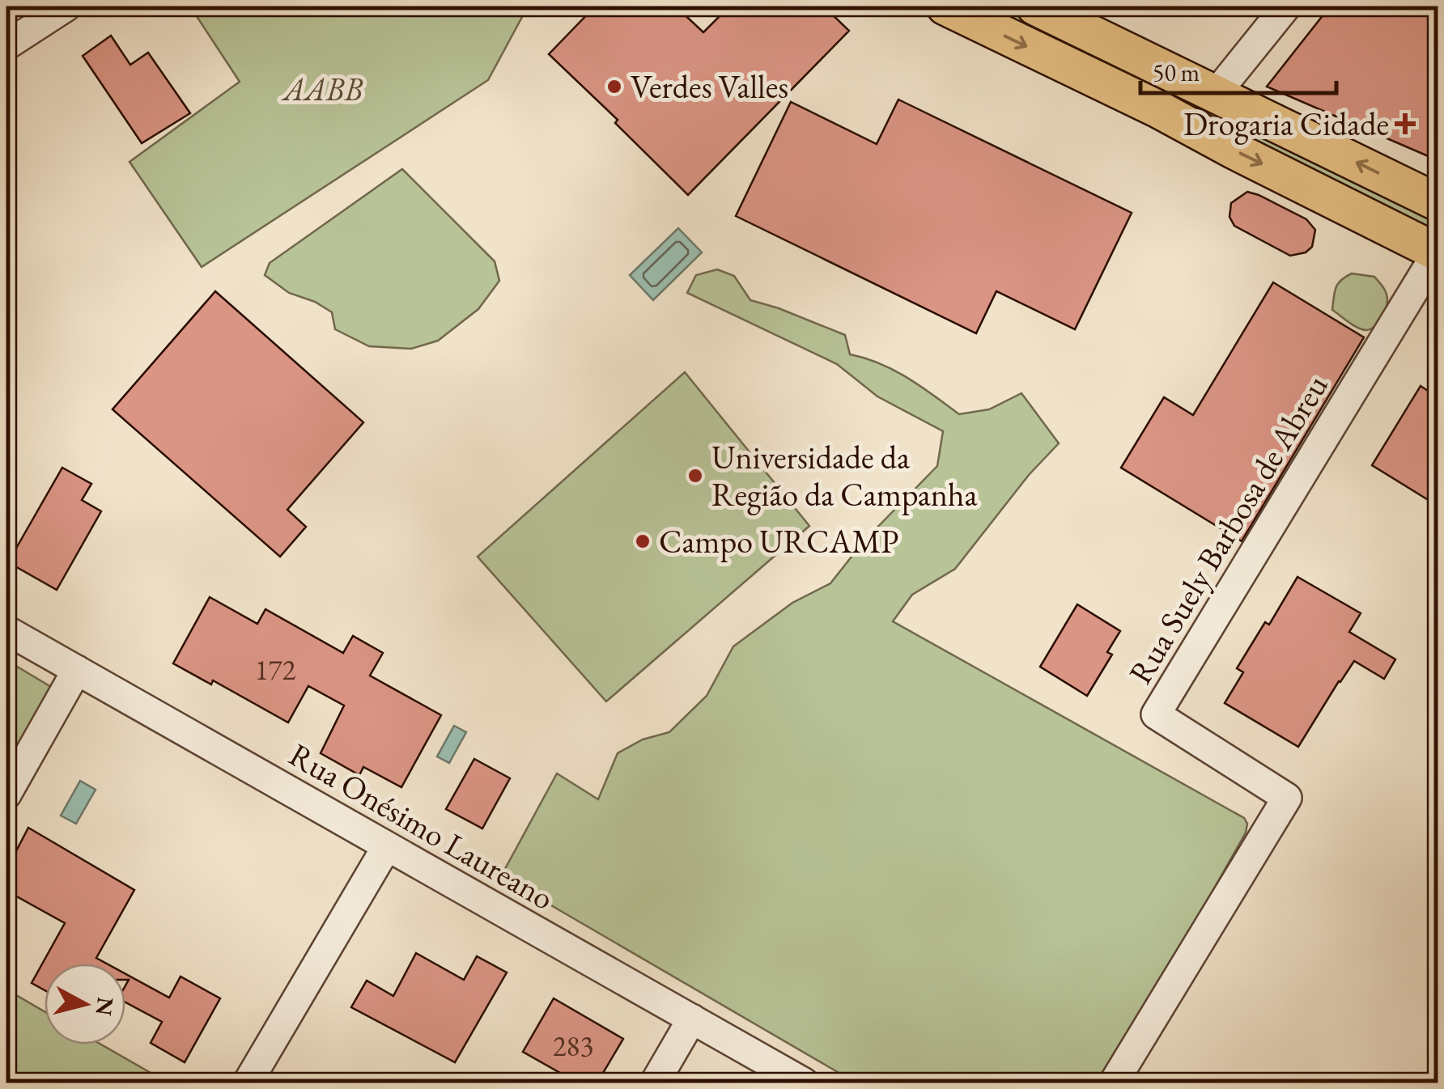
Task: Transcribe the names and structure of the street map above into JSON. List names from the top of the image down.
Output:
{
  "streets": {
    "street": ["Rua Suely Barbosa de Abreu", "Rua Onésimo Laureano"]
  },
  "parks": ["AABB"],
  "places": {
    "other": ["Verdes Valles", "Universidade da Região da Campanha", "Campo URCAMP"],
    "health": ["Drogaria Cidade"]
  },
  "house_numbers": ["172", "283"],
  "scale_bar": "50 m",
  "north": "right"
}
